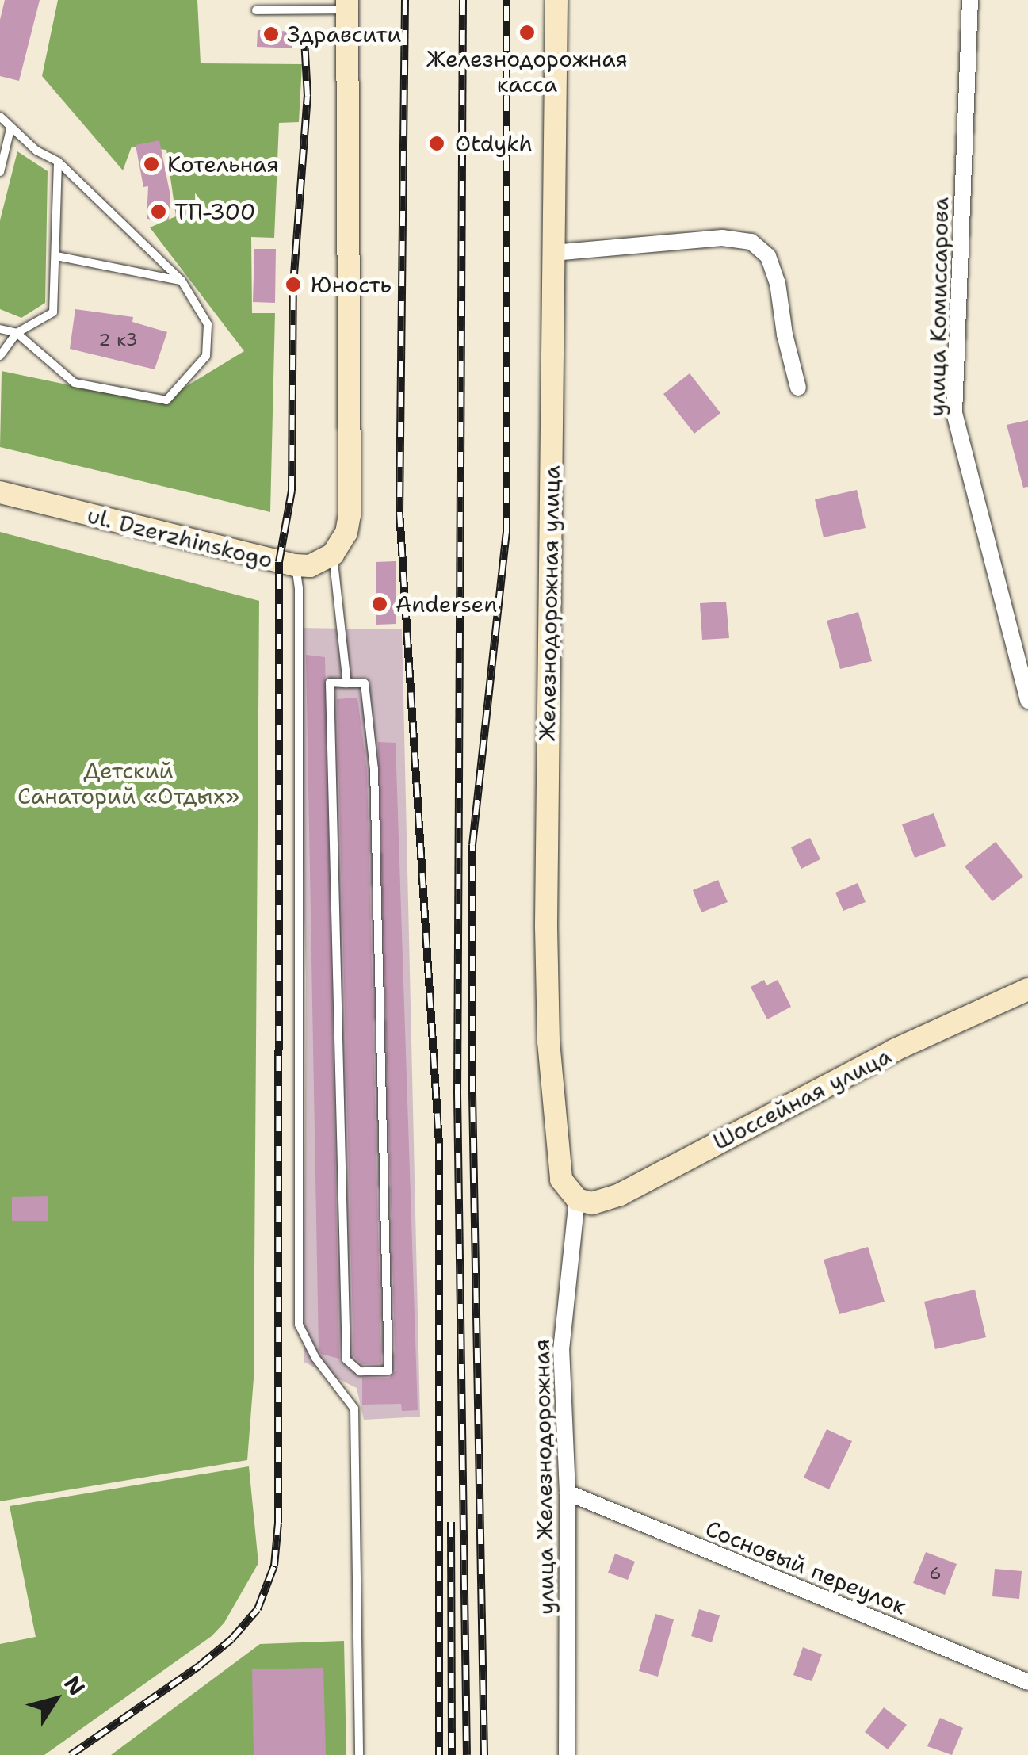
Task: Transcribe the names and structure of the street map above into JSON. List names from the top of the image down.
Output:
{
  "streets": {
    "street": [
      "улица Комиссарова",
      "ul. Dzerzhinskogo",
      "Железнодорожная улица",
      "Шоссейная улица",
      "улица Железнодорожная",
      "Сосновый переулок"
    ]
  },
  "crossings": [
    ["Железнодорожная улица", "Шоссейная улица"],
    ["Железнодорожная улица", "улица Железнодорожная"],
    ["Шоссейная улица", "улица Железнодорожная"],
    ["улица Железнодорожная", "Сосновый переулок"]
  ],
  "parks": ["Детский Санаторий «Отдых»"],
  "places": [
    "Железнодорожная касса",
    "Здравсити",
    "Otdykh",
    "Котельная",
    "ТП-300",
    "Юность",
    "Andersen"
  ],
  "house_numbers": ["2 к3", "6"],
  "north": "top right"
}
